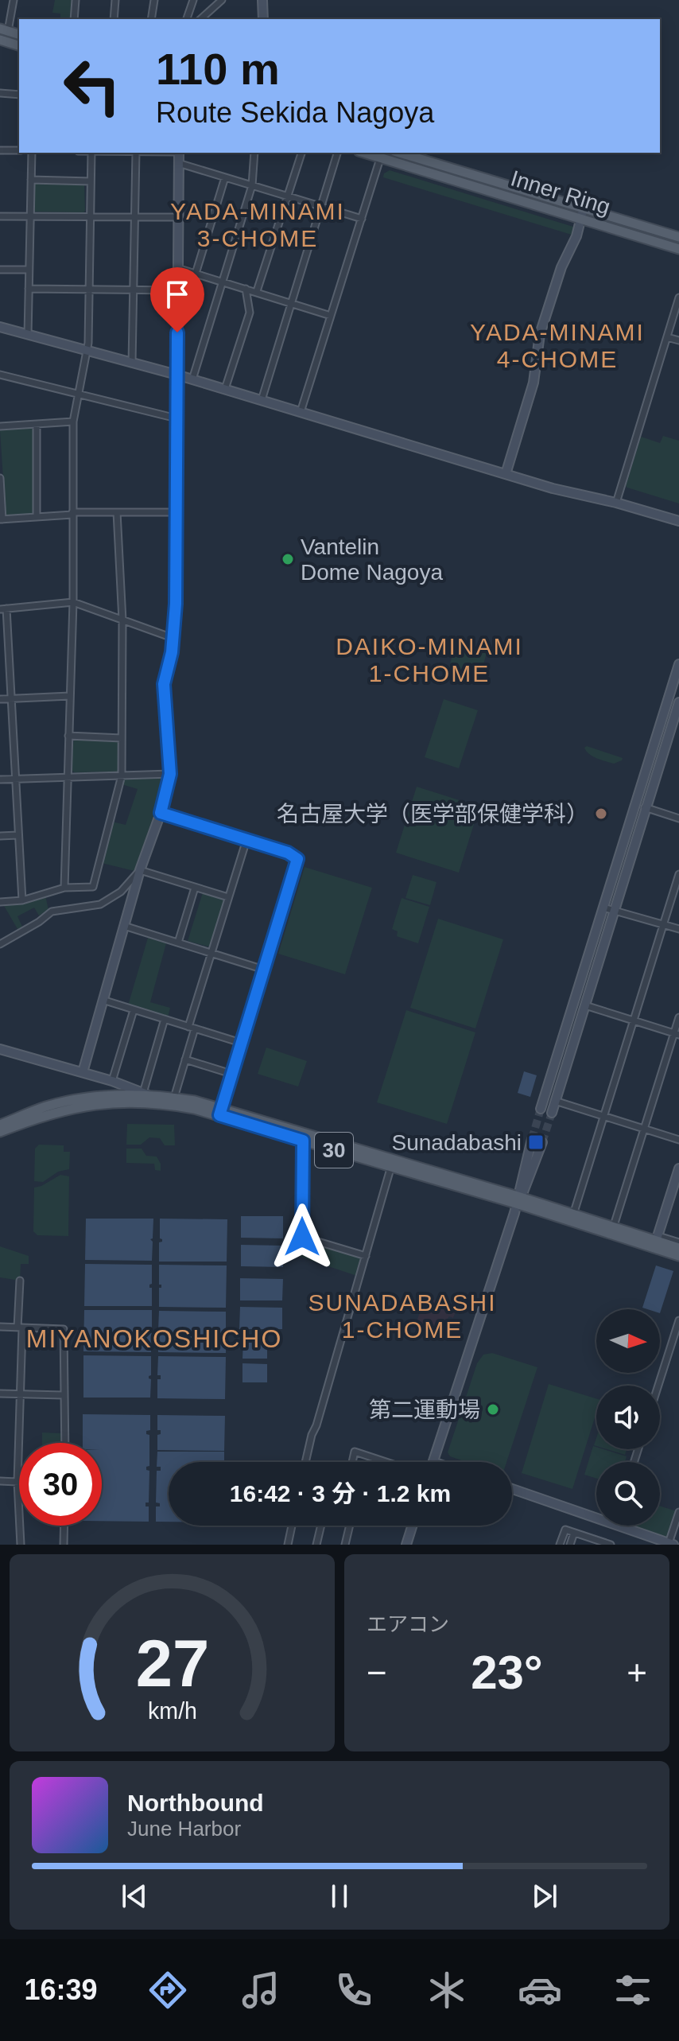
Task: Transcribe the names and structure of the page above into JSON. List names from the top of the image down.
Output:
{
  "streets": {
    "main road": ["Inner Ring", "30"]
  },
  "districts": [
    "YADA-MINAMI 3-CHOME",
    "YADA-MINAMI 4-CHOME",
    "DAIKO-MINAMI 1-CHOME",
    "SUNADABASHI 1-CHOME",
    "MIYANOKOSHICHO"
  ],
  "places": {
    "other": ["Vantelin Dome Nagoya", "名古屋大学（医学部保健学科）", "第二運動場"],
    "transit": ["Sunadabashi"]
  },
  "north": "right",
  "page": {
    "turn": ["110 m", "Route Sekida Nagoya"],
    "limit": "30",
    "trip": "16:42 · 3 分 · 1.2 km",
    "tile": "エアコン",
    "heat": ["−", "23°", "+"],
    "song": ["Northbound", "June Harbor"],
    "tabs": "16:39",
    "gauge": ["27", "km/h"]
  }
}
